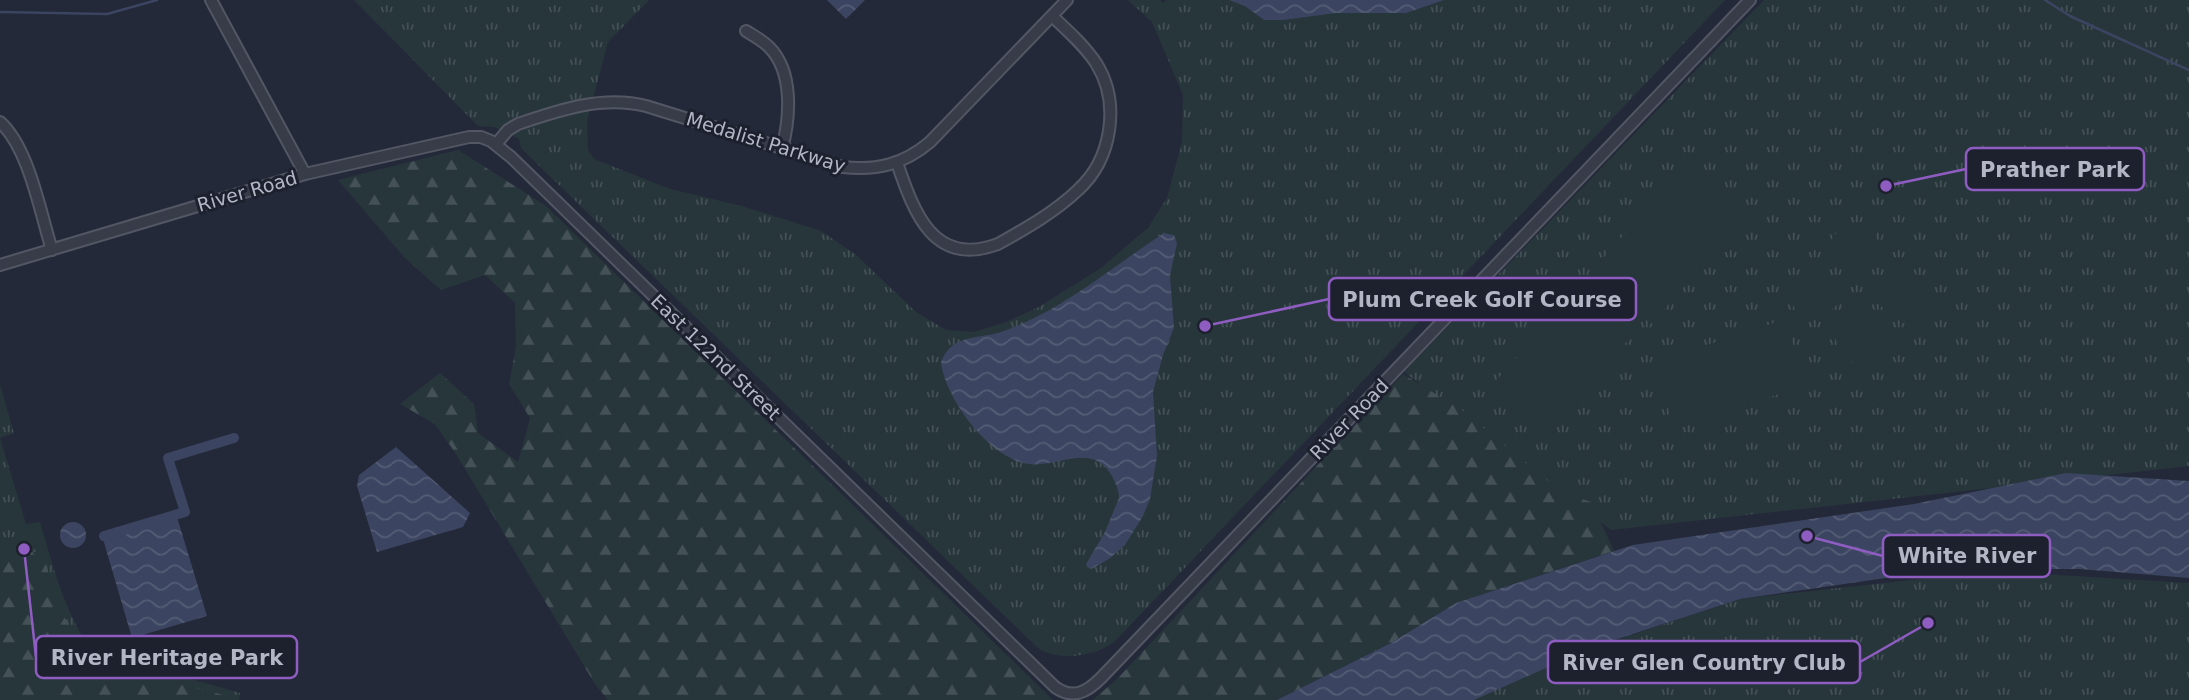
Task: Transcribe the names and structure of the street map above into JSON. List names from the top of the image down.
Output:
{
  "streets": {
    "street": ["Medalist Parkway", "River Road", "East 122nd Street"]
  },
  "crossings": [
    ["Medalist Parkway", "River Road"],
    ["Medalist Parkway", "East 122nd Street"],
    ["River Road", "East 122nd Street"]
  ],
  "places": [
    "Prather Park",
    "Plum Creek Golf Course",
    "White River",
    "River Heritage Park",
    "River Glen Country Club"
  ]
}
